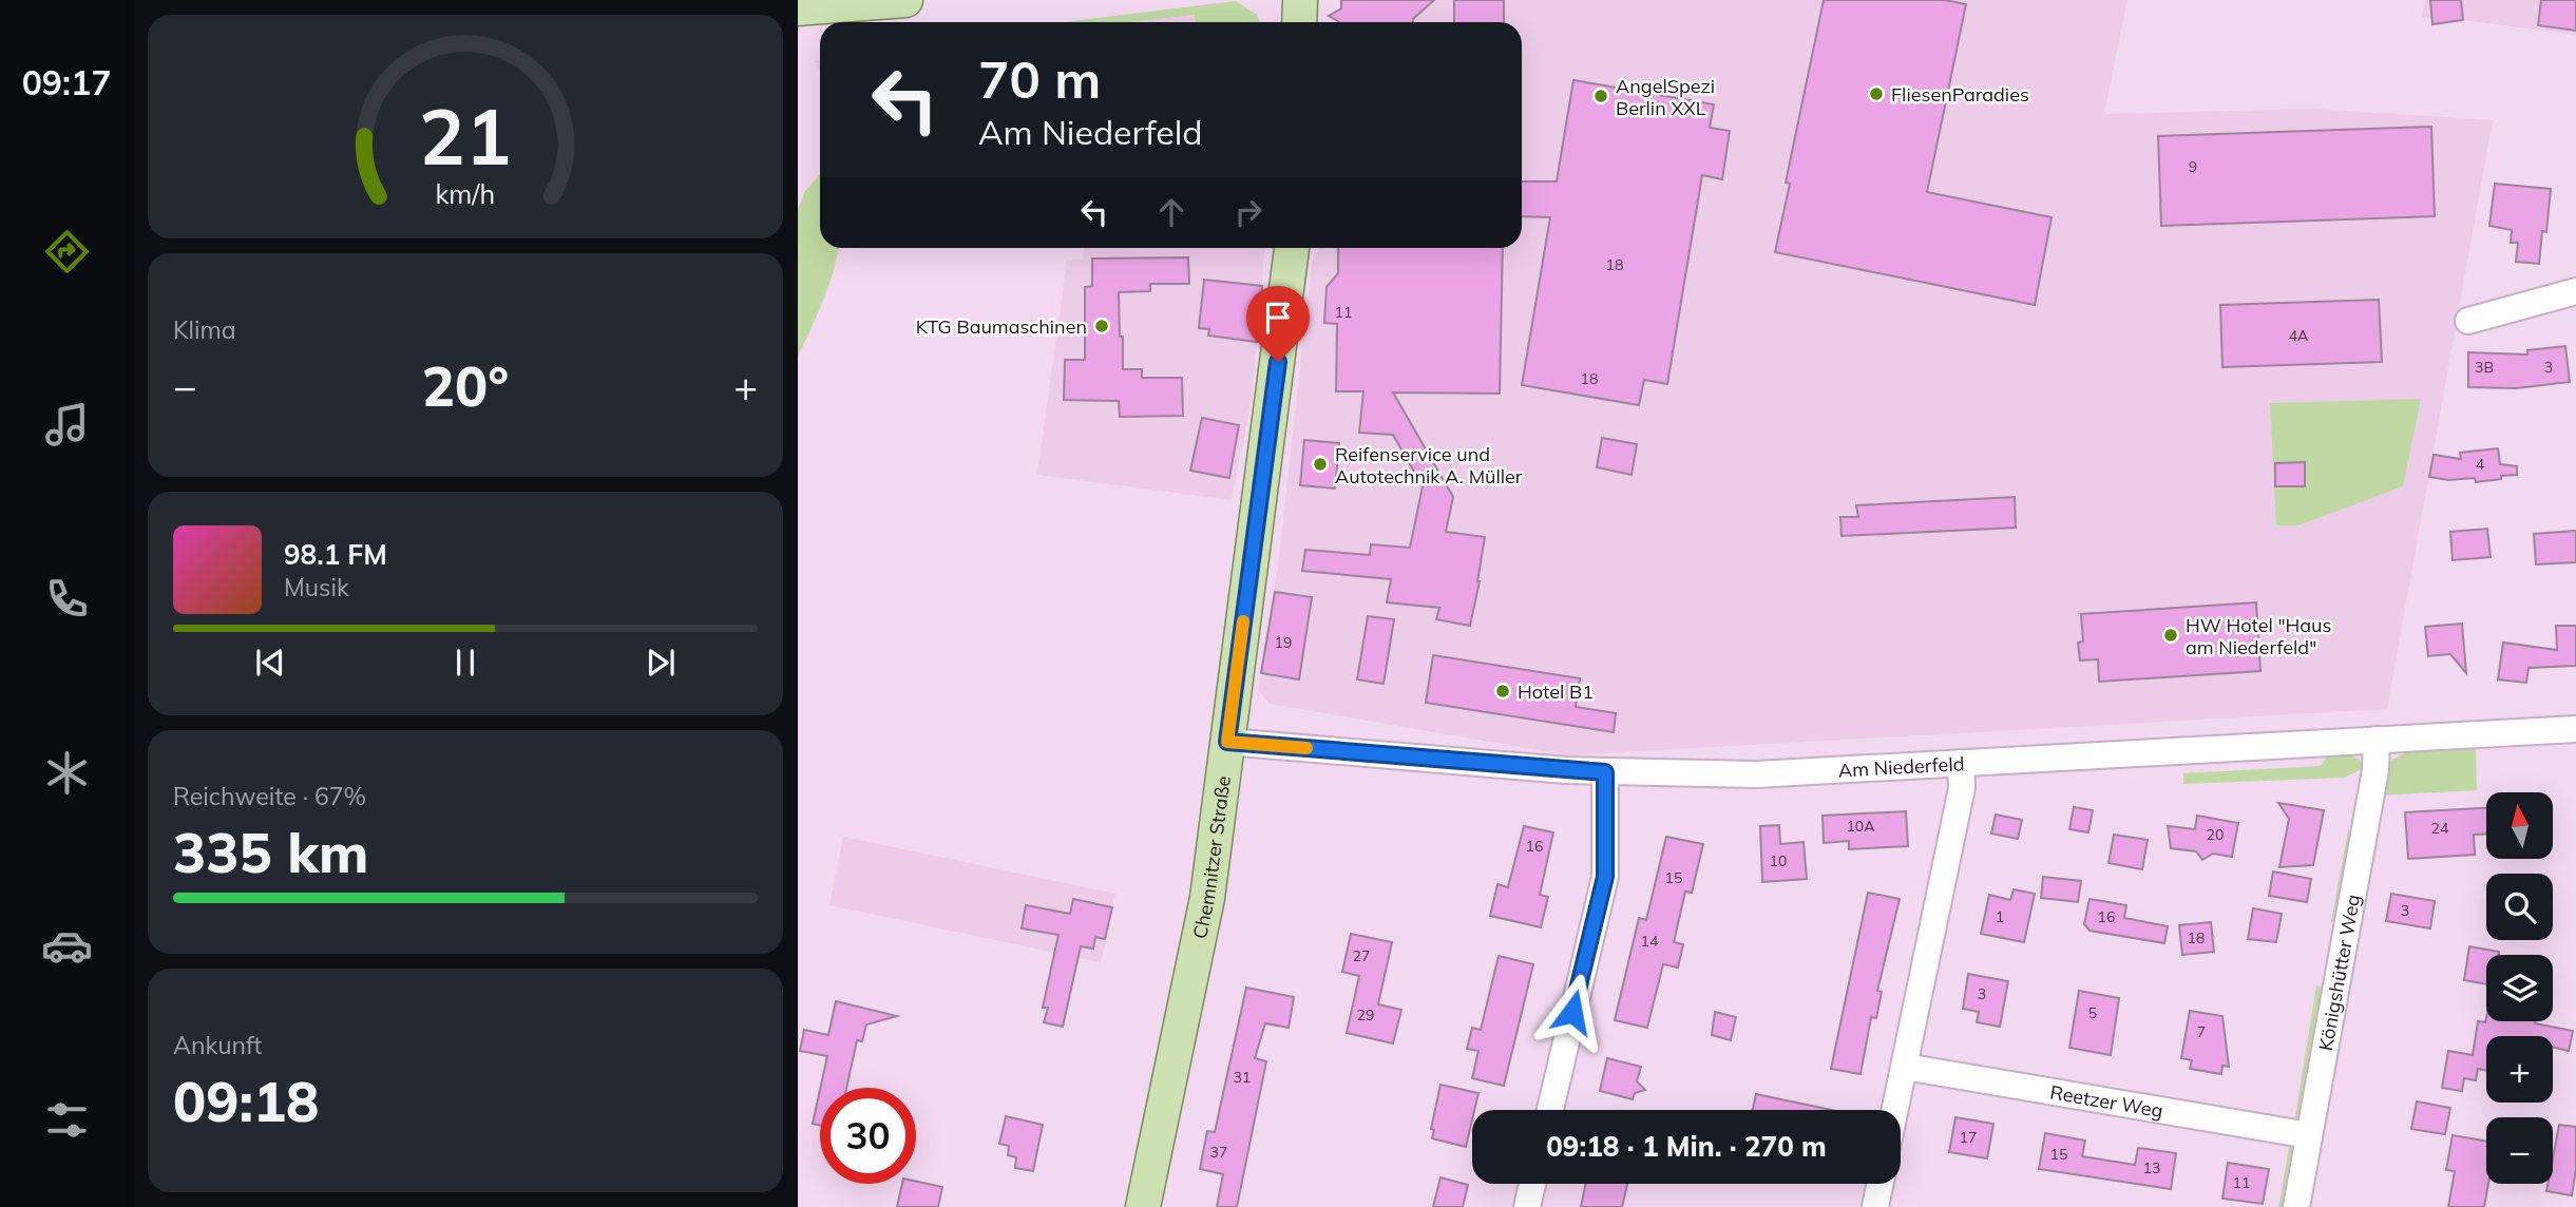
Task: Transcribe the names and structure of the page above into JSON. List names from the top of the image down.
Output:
{
  "streets": {
    "main road": ["Chemnitzer Straße"],
    "street": ["Am Niederfeld", "Königshütter Weg", "Reetzer Weg"]
  },
  "crossings": [
    ["Am Niederfeld", "Chemnitzer Straße"],
    ["Am Niederfeld", "Königshütter Weg"],
    ["Königshütter Weg", "Reetzer Weg"]
  ],
  "places": [
    "FliesenParadies",
    "AngelSpezi Berlin XXL",
    "KTG Baumaschinen",
    "Reifenservice und Autotechnik A. Müller",
    "HW Hotel \"Haus am Niederfeld\"",
    "Hotel B1"
  ],
  "house_numbers": [
    "9",
    "18",
    "11",
    "4A",
    "3B",
    "3",
    "18",
    "4",
    "19",
    "10A",
    "24",
    "20",
    "16",
    "10",
    "15",
    "3",
    "1",
    "16",
    "18",
    "14",
    "27",
    "3",
    "5",
    "29",
    "7",
    "31",
    "17",
    "37",
    "15",
    "13",
    "11"
  ],
  "north": "top",
  "page": {
    "tabs": "09:17",
    "turn": ["70 m", "Am Niederfeld"],
    "tile": [
      "Klima",
      ["Reichweite · 67%", "335 km"],
      ["Ankunft", "09:18"]
    ],
    "heat": ["−", "20°", "+"],
    "song": ["98.1 FM", "Musik"],
    "map_buttons": ["+", "−"],
    "limit": "30",
    "trip": "09:18 · 1 Min. · 270 m",
    "gauge": ["21", "km/h"]
  }
}
